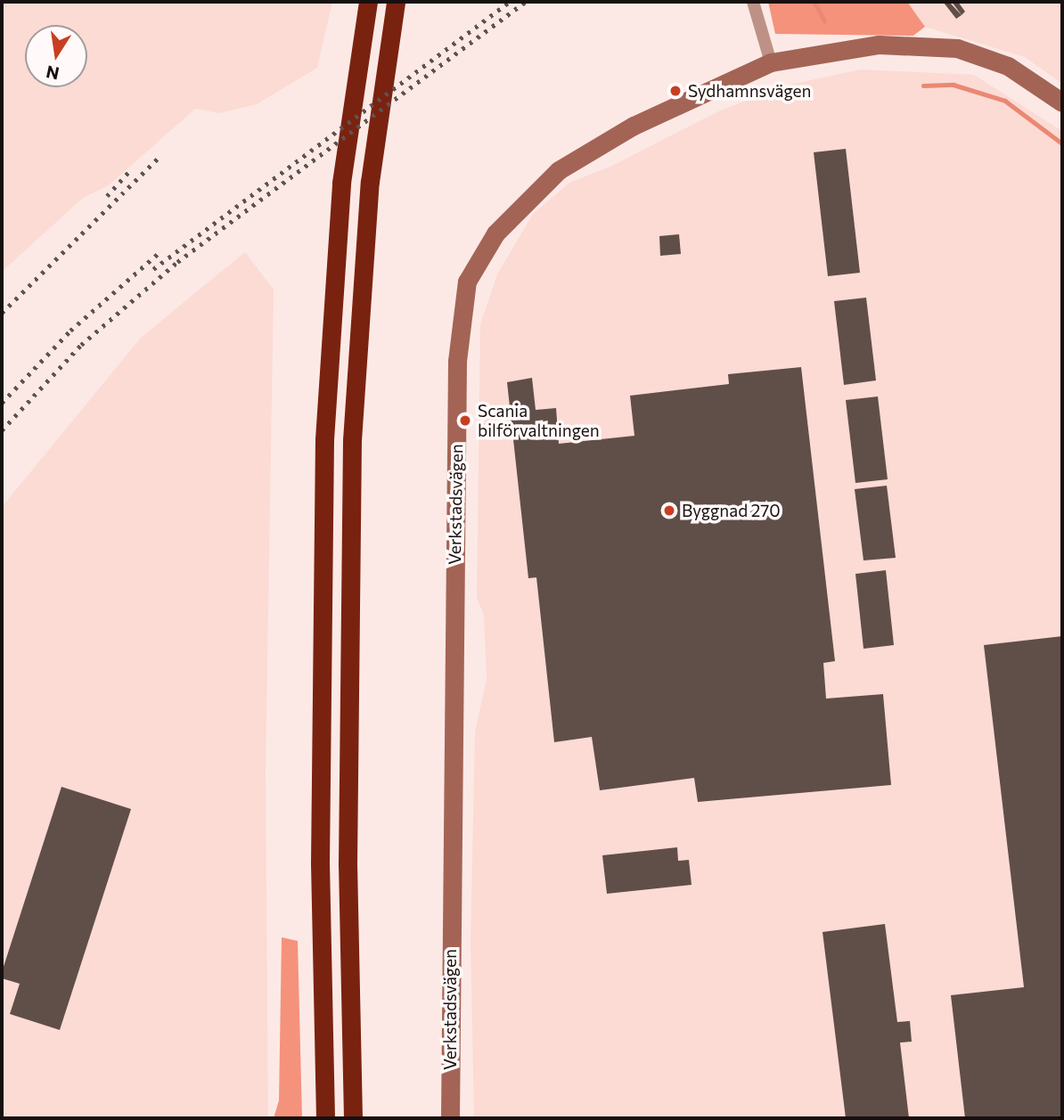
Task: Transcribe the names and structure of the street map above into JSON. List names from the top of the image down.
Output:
{
  "streets": {
    "main road": ["Verkstadsvägen"]
  },
  "places": ["Sydhamnsvägen", "Scania bilförvaltningen", "Byggnad 270"],
  "north": "bottom"
}
